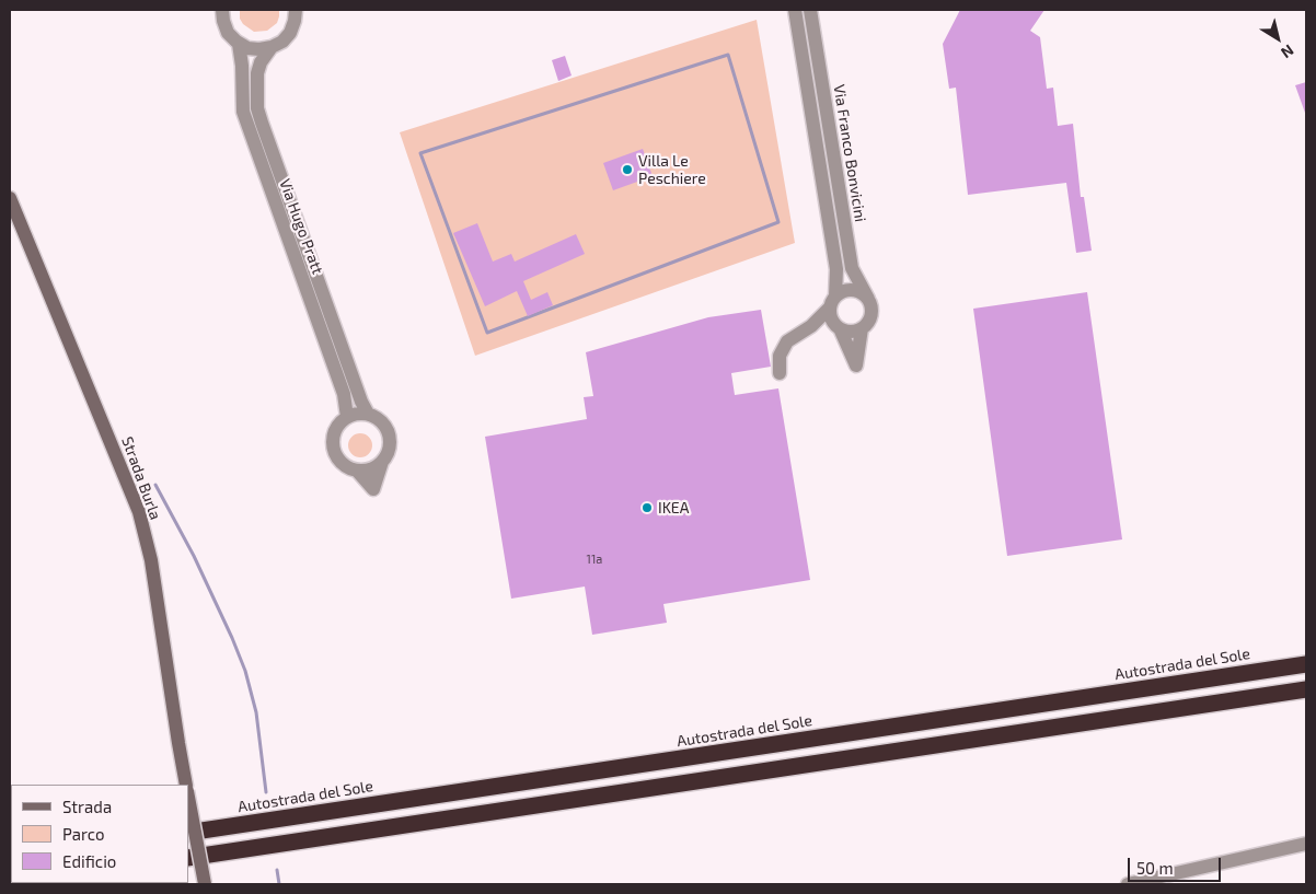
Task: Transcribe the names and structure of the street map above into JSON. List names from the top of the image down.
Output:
{
  "streets": {
    "highway": ["Autostrada del Sole"],
    "main road": ["Strada Burla"],
    "street": ["Via Franco Bonvicini", "Via Hugo Pratt"]
  },
  "places": ["Villa Le Peschiere", "IKEA"],
  "house_numbers": ["11a"],
  "legend": ["Strada", "Parco", "Edificio"],
  "scale_bar": "50 m",
  "north": "bottom right"
}
